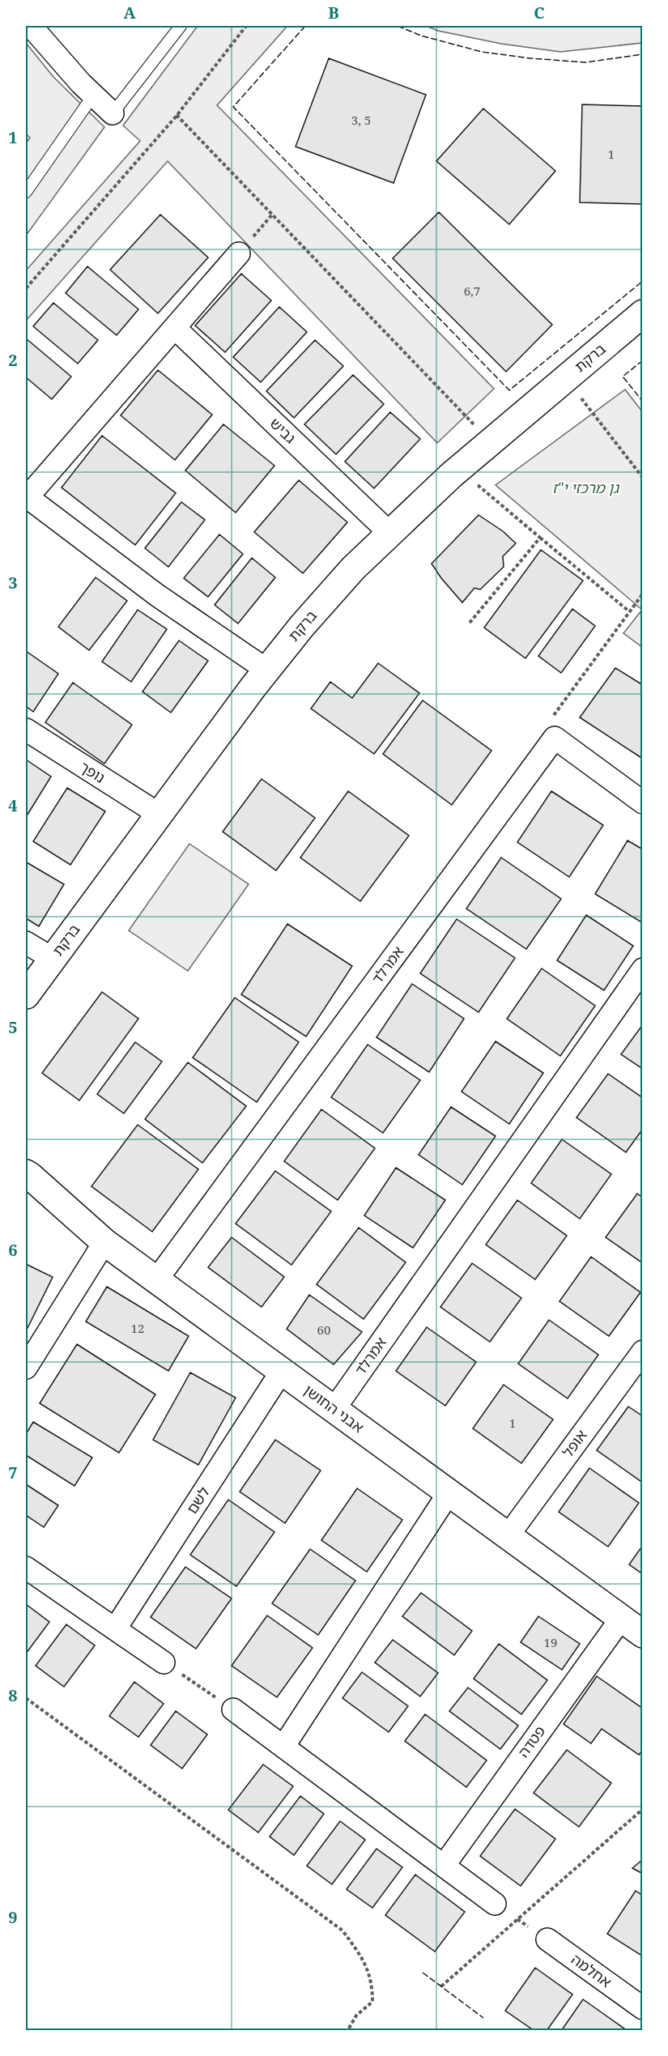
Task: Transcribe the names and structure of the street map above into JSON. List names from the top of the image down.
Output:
{
  "streets": {
    "street": [
      "ברקת",
      "גביש",
      "נופך",
      "אמרלד",
      "אבני החושן",
      "אופל",
      "לשם",
      "פטדה",
      "אחלמה"
    ]
  },
  "crossings": [
    ["ברקת", "גביש"],
    ["ברקת", "נופך"],
    ["אמרלד", "אבני החושן"],
    ["אבני החושן", "אופל"],
    ["אבני החושן", "לשם"],
    ["אבני החושן", "פטדה"]
  ],
  "parks": ["גן מרכזי י\"ז"],
  "house_numbers": [
    "3, 5",
    "1",
    "6,7",
    "12",
    "60",
    "1",
    "19"
  ],
  "grid": {
    "columns": ["A", "B", "C"],
    "rows": [
      "1",
      "2",
      "3",
      "4",
      "5",
      "6",
      "7",
      "8",
      "9"
    ]
  }
}
